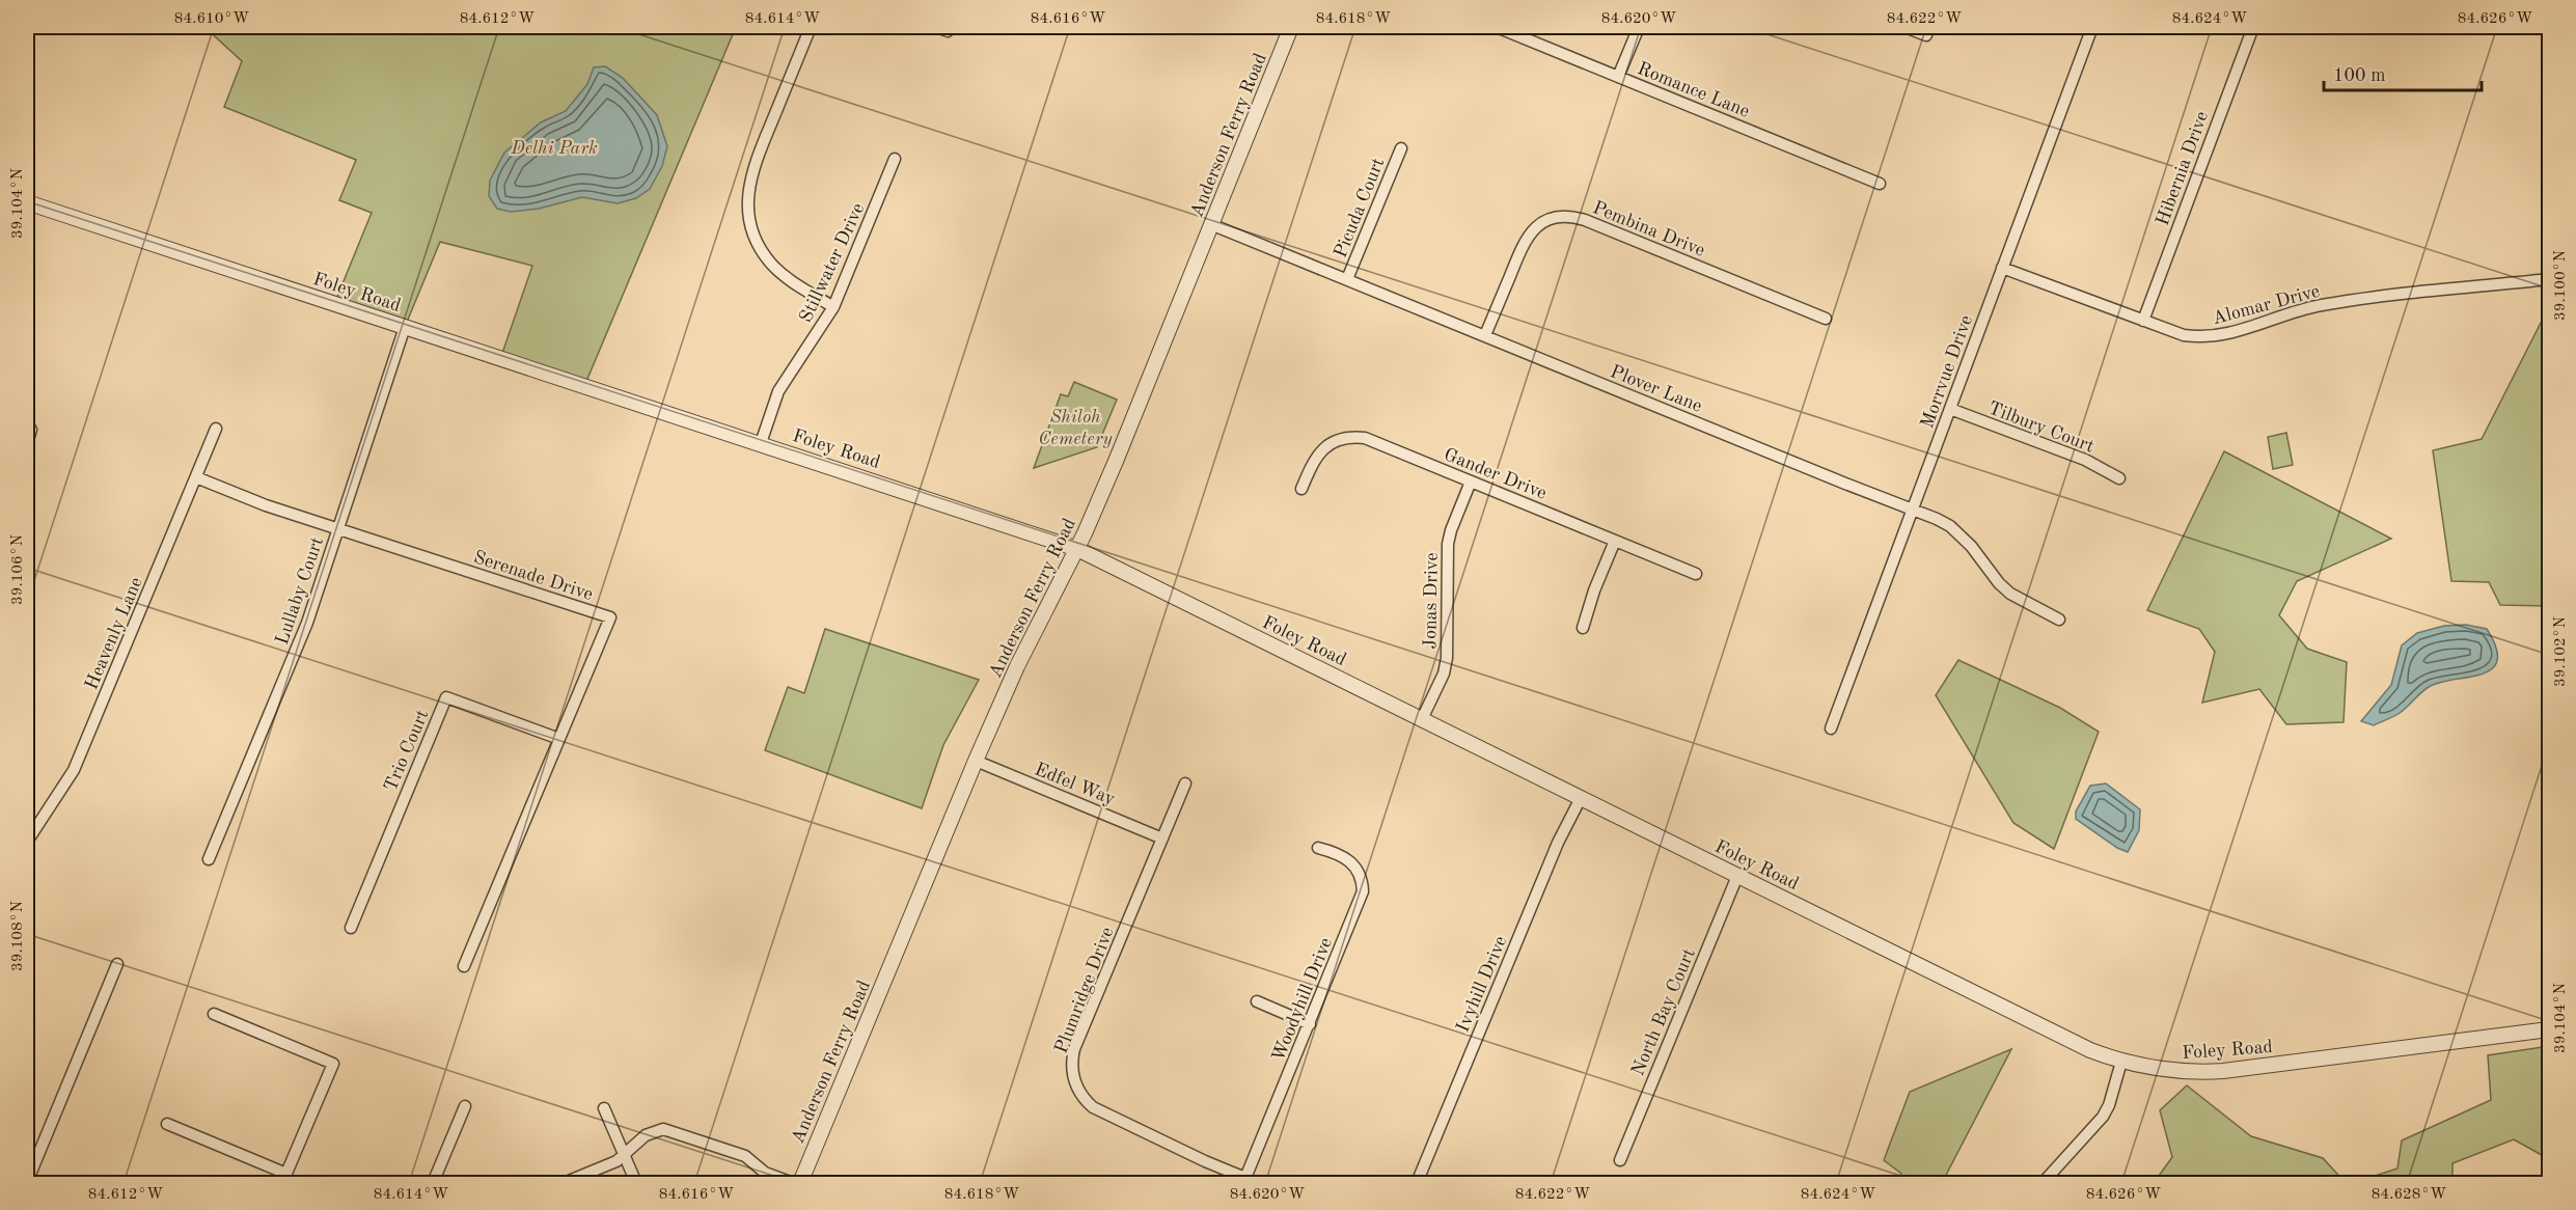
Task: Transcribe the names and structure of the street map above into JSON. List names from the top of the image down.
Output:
{
  "streets": {
    "street": [
      "Romance Lane",
      "Anderson Ferry Road",
      "Hibernia Drive",
      "Picuda Court",
      "Pembina Drive",
      "Stillwater Drive",
      "Foley Road",
      "Alomar Drive",
      "Morrvue Drive",
      "Plover Lane",
      "Tilbury Court",
      "Gander Drive",
      "Serenade Drive",
      "Lullaby Court",
      "Jonas Drive",
      "Heavenly Lane",
      "Trio Court",
      "Edfel Way",
      "Ivyhill Drive",
      "Plumridge Drive",
      "Woodyhill Drive",
      "North Bay Court"
    ]
  },
  "crossings": [
    ["Anderson Ferry Road", "Foley Road"],
    ["Anderson Ferry Road", "Plover Lane"],
    ["Anderson Ferry Road", "Edfel Way"],
    ["Hibernia Drive", "Alomar Drive"],
    ["Picuda Court", "Plover Lane"],
    ["Pembina Drive", "Plover Lane"],
    ["Stillwater Drive", "Foley Road"],
    ["Foley Road", "Lullaby Court"],
    ["Foley Road", "Jonas Drive"],
    ["Foley Road", "Ivyhill Drive"],
    ["Foley Road", "North Bay Court"],
    ["Alomar Drive", "Morrvue Drive"],
    ["Morrvue Drive", "Plover Lane"],
    ["Morrvue Drive", "Tilbury Court"],
    ["Gander Drive", "Jonas Drive"],
    ["Serenade Drive", "Lullaby Court"],
    ["Serenade Drive", "Heavenly Lane"],
    ["Serenade Drive", "Trio Court"],
    ["Edfel Way", "Plumridge Drive"],
    ["Plumridge Drive", "Woodyhill Drive"]
  ],
  "parks": ["Delhi Park", "Shiloh Cemetery"],
  "scale_bar": "100 m",
  "coordinates": [
    "84.610°W",
    "84.612°W",
    "84.614°W",
    "84.616°W",
    "84.618°W",
    "84.620°W",
    "84.622°W",
    "84.624°W",
    "84.626°W",
    "39.104°N",
    "39.100°N",
    "39.106°N",
    "39.102°N",
    "39.108°N",
    "84.628°W"
  ]
}
